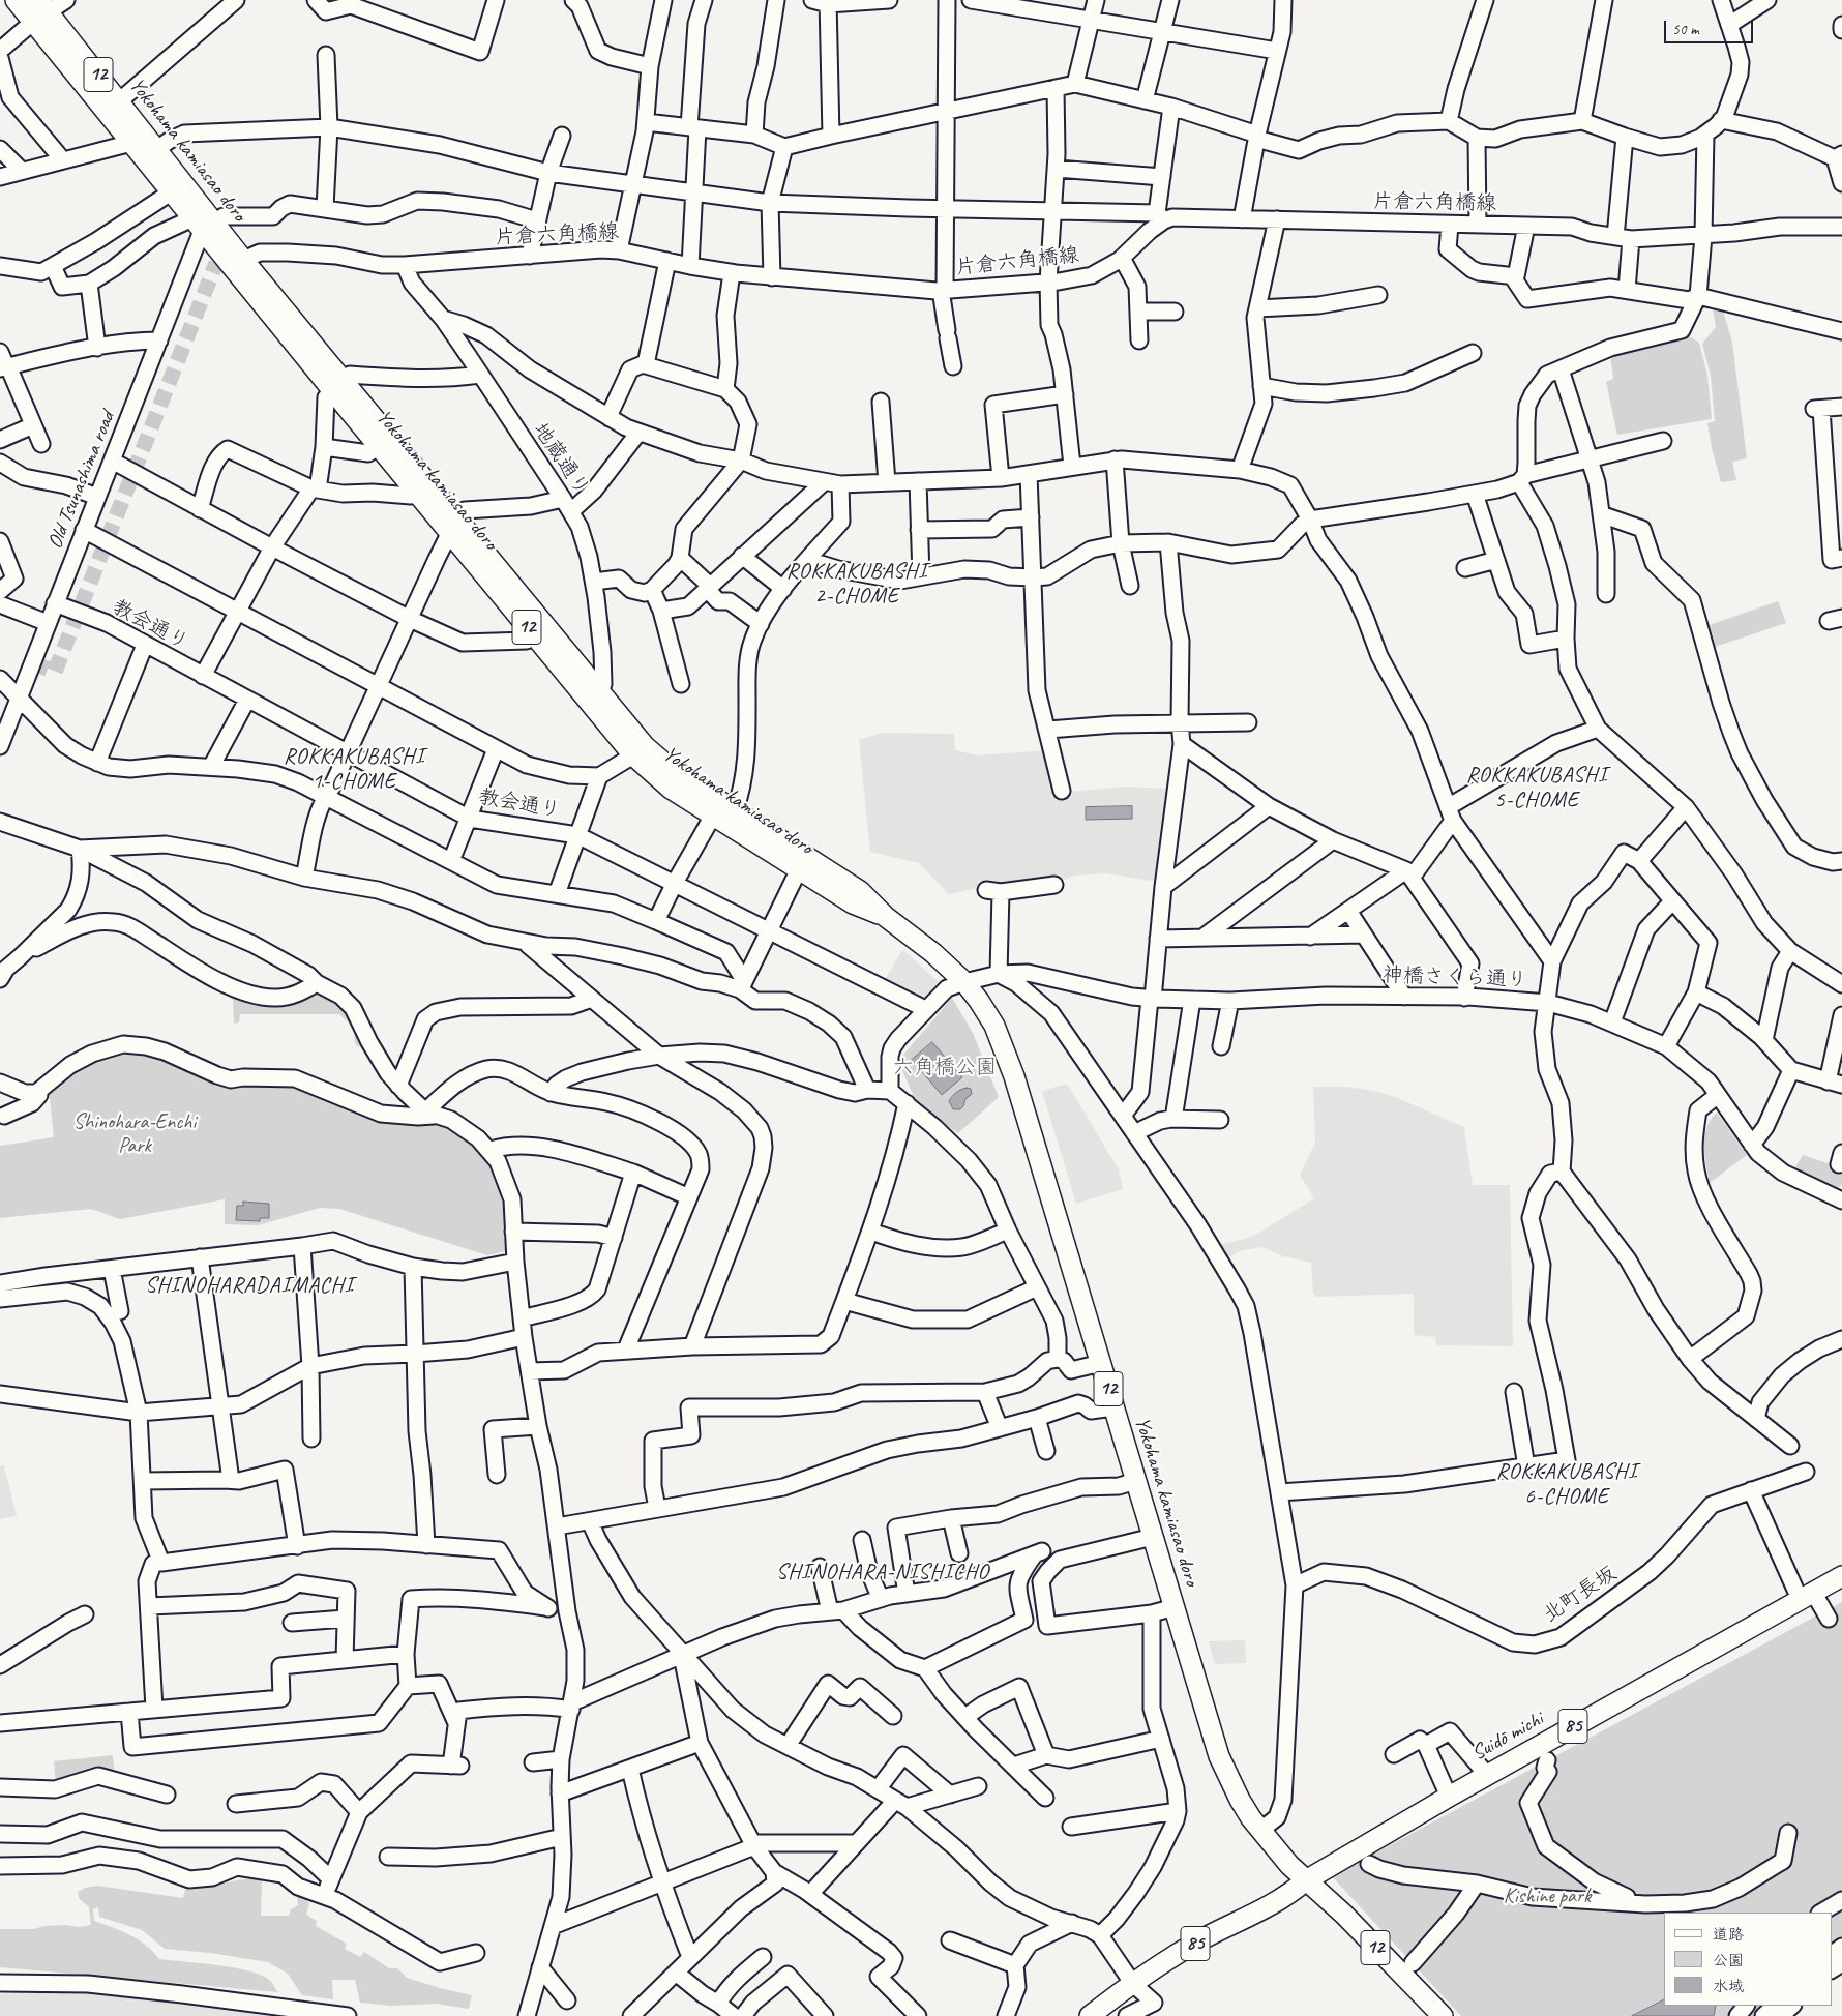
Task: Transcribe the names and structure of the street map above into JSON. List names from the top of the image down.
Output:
{
  "streets": {
    "main road": [
      "12",
      "Yokohama kamiasao doro",
      "85",
      "Suidō michi"
    ],
    "street": [
      "片倉六角橋線",
      "地蔵通り",
      "Old Tsunashima road",
      "教会通り",
      "神橋さくら通り",
      "北町長坂"
    ]
  },
  "crossings": [
    ["12", "Yokohama kamiasao doro"],
    ["12", "85"],
    ["12", "Suidō michi"],
    ["Yokohama kamiasao doro", "片倉六角橋線"],
    ["Yokohama kamiasao doro", "地蔵通り"],
    ["Yokohama kamiasao doro", "Old Tsunashima road"],
    ["Yokohama kamiasao doro", "神橋さくら通り"],
    ["Yokohama kamiasao doro", "85"],
    ["Yokohama kamiasao doro", "Suidō michi"],
    ["片倉六角橋線", "地蔵通り"],
    ["Old Tsunashima road", "教会通り"],
    ["教会通り", "神橋さくら通り"],
    ["85", "Suidō michi"]
  ],
  "districts": [
    "ROKKAKUBASHI 2-CHOME",
    "ROKKAKUBASHI 1-CHOME",
    "ROKKAKUBASHI 5-CHOME",
    "SHINOHARADAIMACHI",
    "ROKKAKUBASHI 6-CHOME",
    "SHINOHARA-NISHICHO"
  ],
  "parks": ["六角橋公園", "Shinohara-Enchi Park", "Kishine park"],
  "legend": ["道路", "公園", "水域"],
  "scale_bar": "50 m"
}
